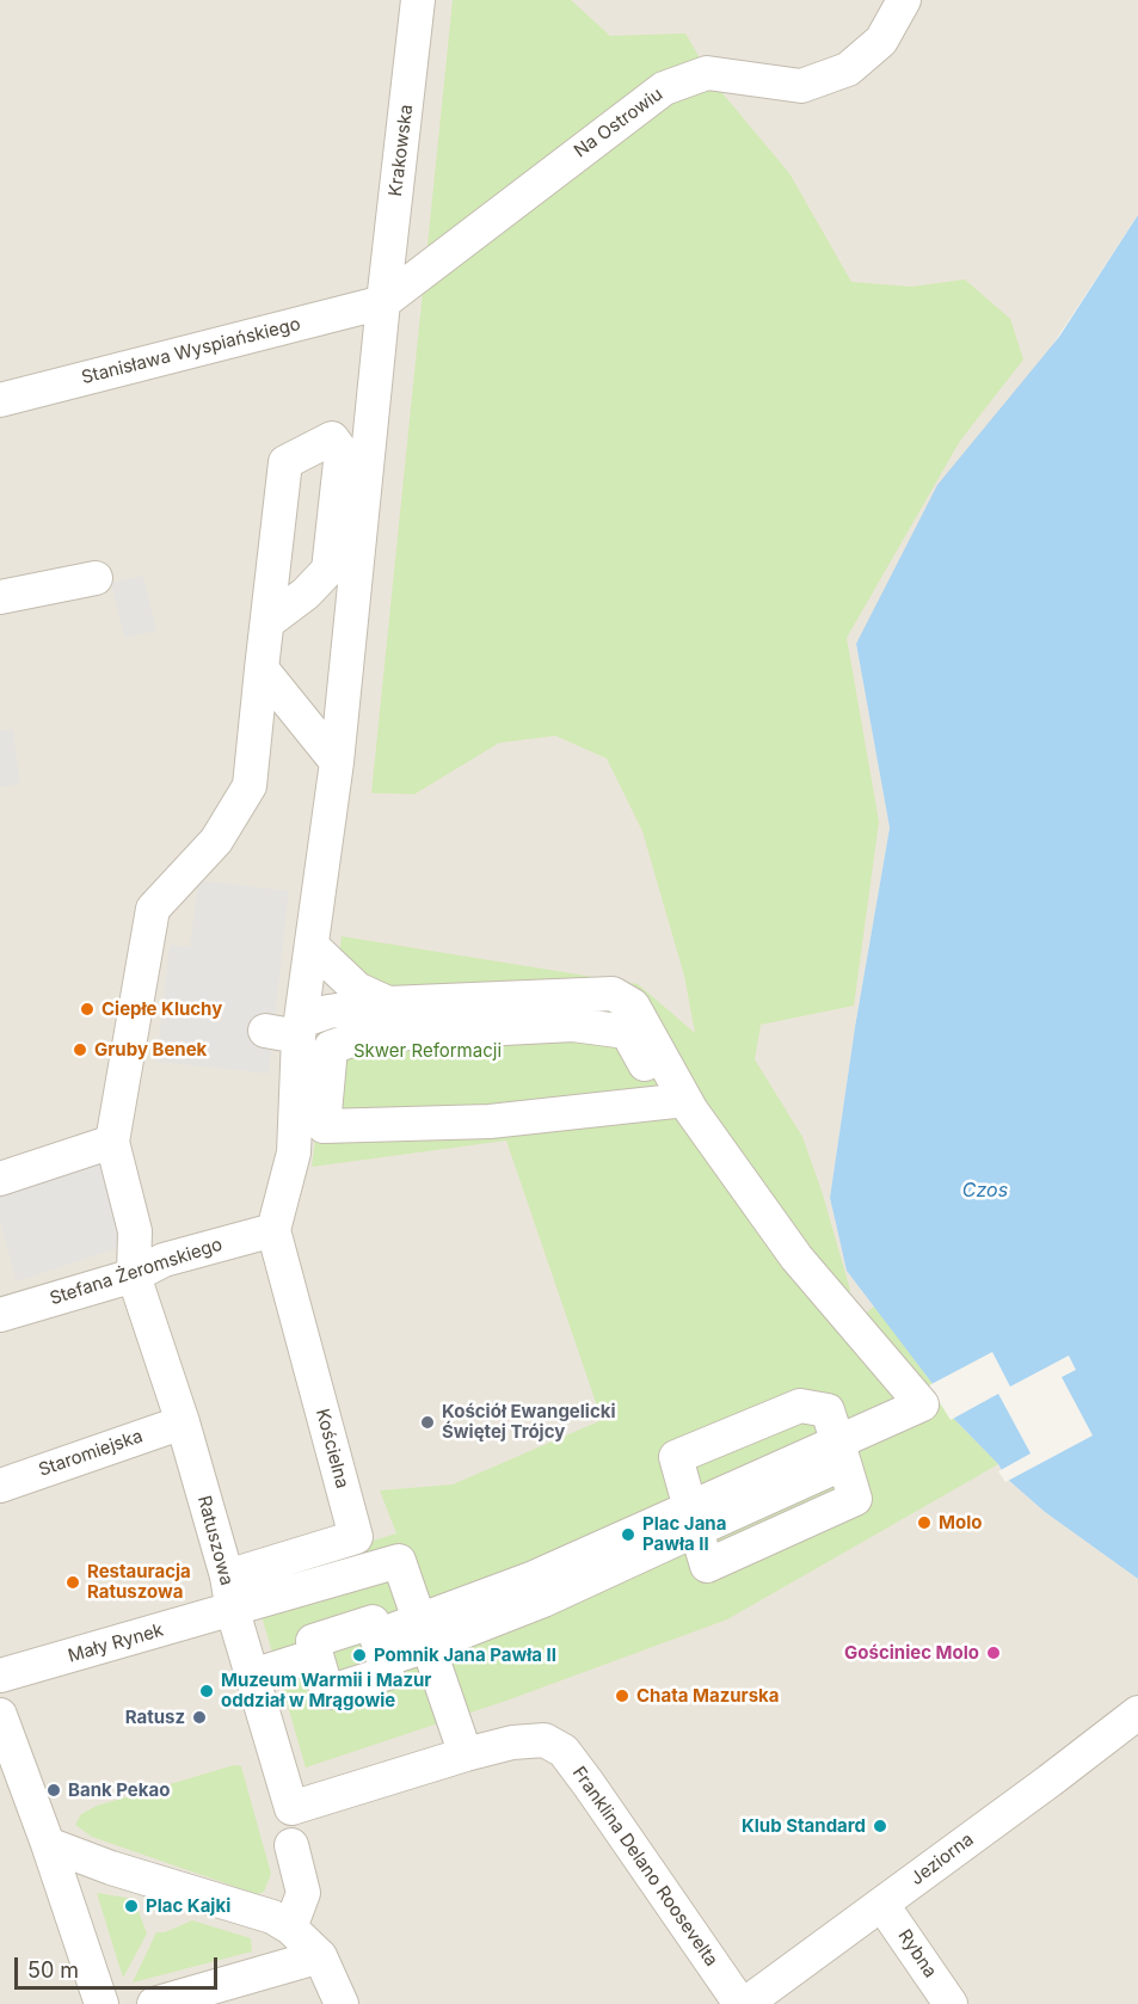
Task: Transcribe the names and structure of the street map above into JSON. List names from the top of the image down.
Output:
{
  "streets": {
    "street": [
      "Na Ostrowiu",
      "Krakowska",
      "Stanisława Wyspiańskiego",
      "Stefana Żeromskiego",
      "Kościelna",
      "Staromiejska",
      "Ratuszowa",
      "Mały Rynek",
      "Jeziorna",
      "Franklina Delano Roosevelta",
      "Rybna"
    ]
  },
  "crossings": [
    ["Na Ostrowiu", "Krakowska"],
    ["Na Ostrowiu", "Stanisława Wyspiańskiego"],
    ["Krakowska", "Stanisława Wyspiańskiego"],
    ["Krakowska", "Stefana Żeromskiego"],
    ["Krakowska", "Kościelna"],
    ["Stefana Żeromskiego", "Kościelna"],
    ["Stefana Żeromskiego", "Ratuszowa"],
    ["Kościelna", "Ratuszowa"],
    ["Staromiejska", "Ratuszowa"],
    ["Ratuszowa", "Mały Rynek"],
    ["Ratuszowa", "Franklina Delano Roosevelta"],
    ["Jeziorna", "Franklina Delano Roosevelta"],
    ["Jeziorna", "Rybna"]
  ],
  "water": ["Czos"],
  "parks": ["Skwer Reformacji"],
  "places": [
    "Ciepłe Kluchy",
    "Gruby Benek",
    "Kościół Ewangelicki Świętej Trójcy",
    "Molo",
    "Plac Jana Pawła II",
    "Restauracja Ratuszowa",
    "Gościniec Molo",
    "Pomnik Jana Pawła II",
    "Muzeum Warmii i Mazur oddział w Mrągowie",
    "Chata Mazurska",
    "Ratusz",
    "Bank Pekao",
    "Klub Standard",
    "Plac Kajki"
  ],
  "scale_bar": "50 m"
}
